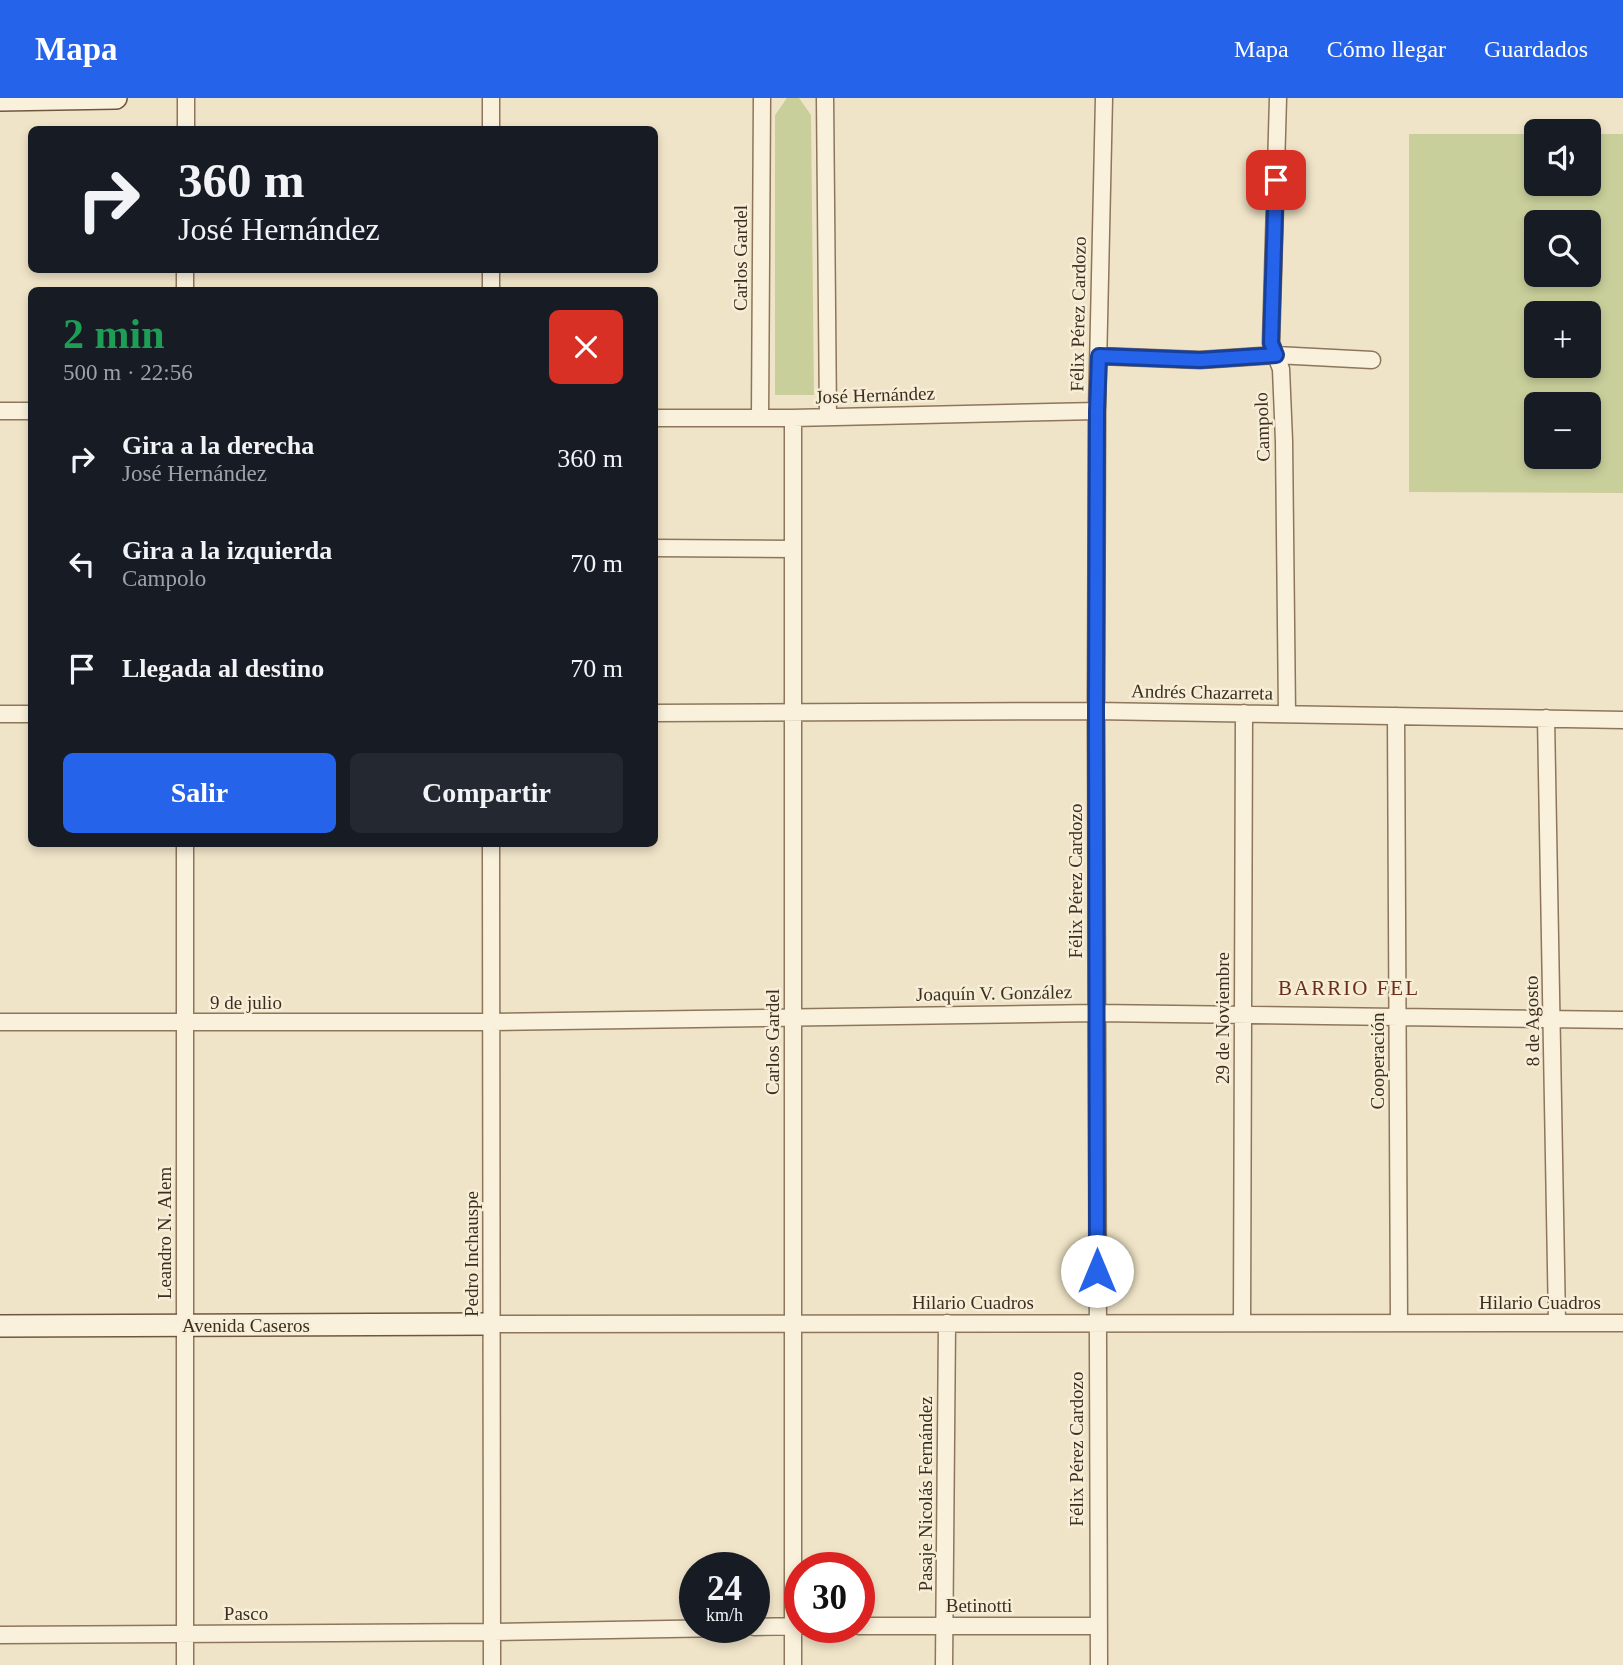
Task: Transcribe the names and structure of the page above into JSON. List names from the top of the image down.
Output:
{
  "streets": {
    "main road": ["Avenida Caseros"],
    "street": [
      "Carlos Gardel",
      "Félix Pérez Cardozo",
      "José Hernández",
      "Campolo",
      "Andrés Chazarreta",
      "Joaquín V. González",
      "9 de julio",
      "29 de Noviembre",
      "8 de Agosto",
      "Cooperación",
      "Leandro N. Alem",
      "Pedro Inchauspe",
      "Hilario Cuadros",
      "Pasaje Nicolás Fernández",
      "Betinotti",
      "Pasco"
    ]
  },
  "crossings": [
    ["Carlos Gardel", "José Hernández"],
    ["Carlos Gardel", "Andrés Chazarreta"],
    ["Carlos Gardel", "Joaquín V. González"],
    ["Carlos Gardel", "Hilario Cuadros"],
    ["Félix Pérez Cardozo", "José Hernández"],
    ["Félix Pérez Cardozo", "Andrés Chazarreta"],
    ["Félix Pérez Cardozo", "Joaquín V. González"],
    ["Félix Pérez Cardozo", "Hilario Cuadros"],
    ["Félix Pérez Cardozo", "Betinotti"],
    ["Campolo", "Andrés Chazarreta"],
    ["Andrés Chazarreta", "29 de Noviembre"],
    ["Andrés Chazarreta", "8 de Agosto"],
    ["Andrés Chazarreta", "Cooperación"],
    ["Joaquín V. González", "9 de julio"],
    ["Joaquín V. González", "29 de Noviembre"],
    ["Joaquín V. González", "8 de Agosto"],
    ["Joaquín V. González", "Cooperación"],
    ["Joaquín V. González", "Pedro Inchauspe"],
    ["9 de julio", "Leandro N. Alem"],
    ["9 de julio", "Pedro Inchauspe"],
    ["29 de Noviembre", "Hilario Cuadros"],
    ["8 de Agosto", "Hilario Cuadros"],
    ["Cooperación", "Hilario Cuadros"],
    ["Leandro N. Alem", "Avenida Caseros"],
    ["Leandro N. Alem", "Pasco"],
    ["Pedro Inchauspe", "Hilario Cuadros"],
    ["Pedro Inchauspe", "Avenida Caseros"],
    ["Pedro Inchauspe", "Pasco"],
    ["Hilario Cuadros", "Avenida Caseros"],
    ["Hilario Cuadros", "Pasaje Nicolás Fernández"],
    ["Pasaje Nicolás Fernández", "Betinotti"]
  ],
  "districts": ["BARRIO FEL"],
  "page": {
    "header": "Mapa",
    "nav": ["Mapa", "Cómo llegar", "Guardados"],
    "map_buttons": ["+", "−"],
    "turn": ["360 m", "José Hernández"],
    "heading": ["2 min", "500 m · 22:56"],
    "list": [
      {
        "name": "Gira a la derecha",
        "note": "José Hernández",
        "value": "360 m"
      },
      {
        "name": "Gira a la izquierda",
        "note": "Campolo",
        "value": "70 m"
      },
      {
        "name": "Llegada al destino",
        "value": "70 m"
      }
    ],
    "buttons": ["Salir", "Compartir"],
    "speed": "24 km/h",
    "limit": "30"
  }
}
